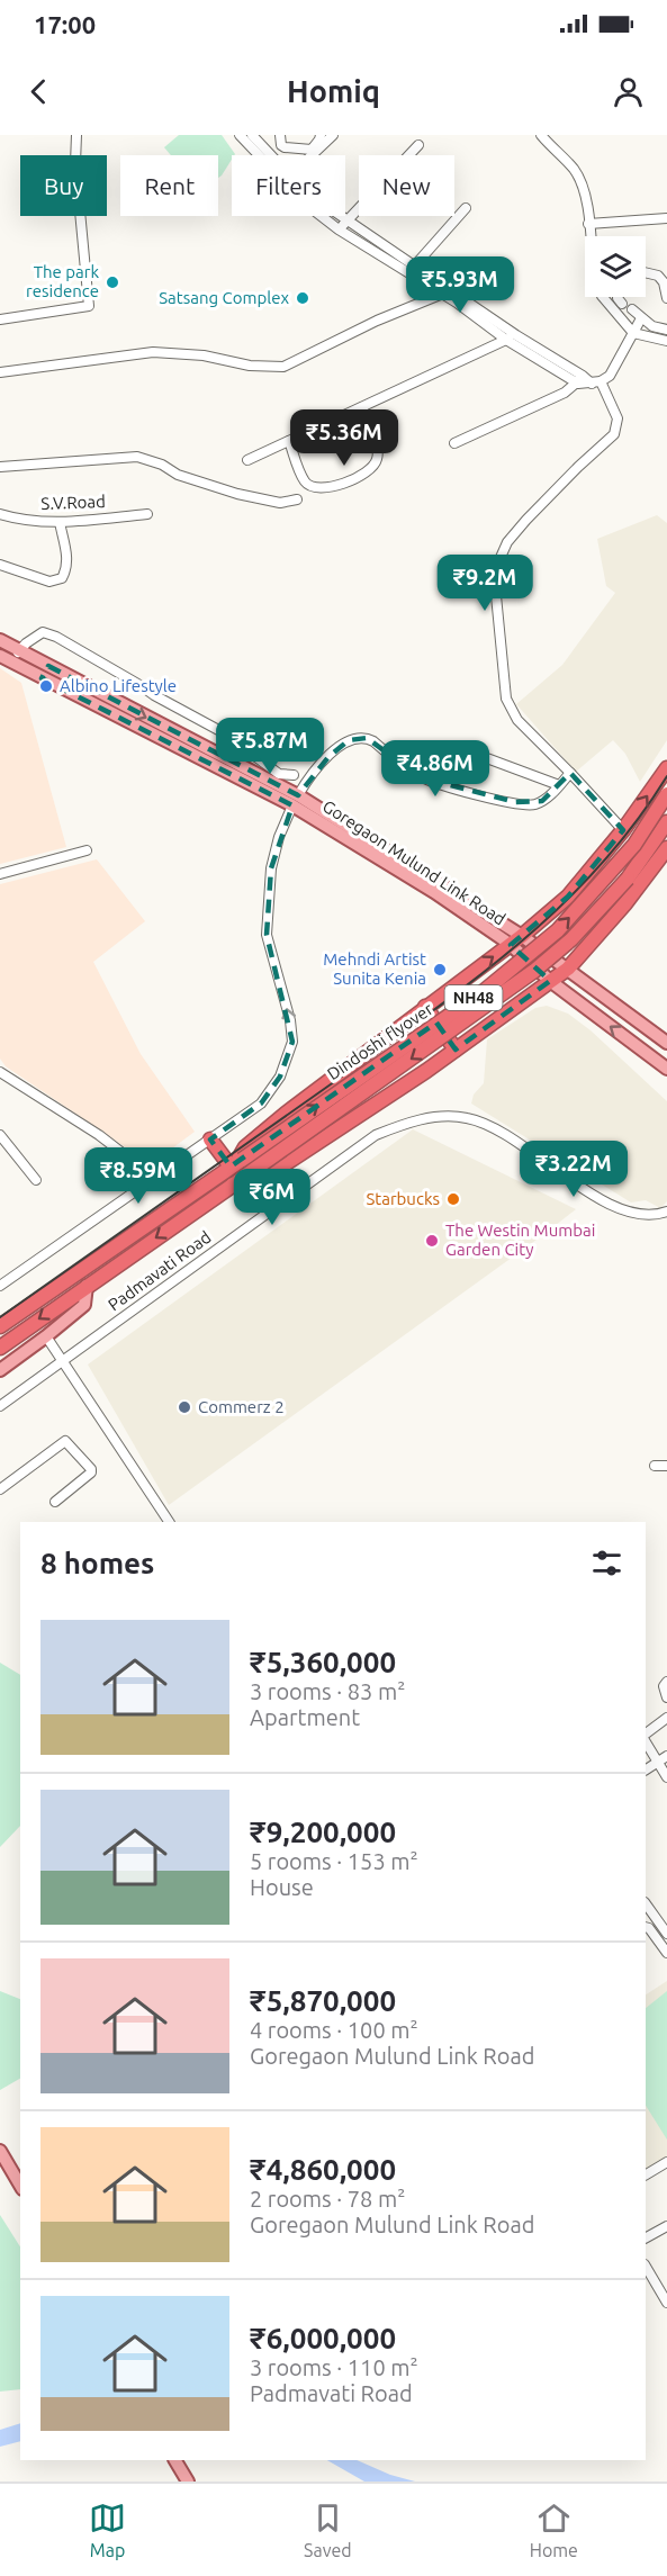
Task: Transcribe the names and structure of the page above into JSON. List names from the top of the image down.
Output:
{
  "streets": {
    "highway": ["NH48", "Dindoshi flyover"],
    "main road": ["Goregaon Mulund Link Road"],
    "street": ["S.V.Road", "Padmavati Road"]
  },
  "crossings": [
    ["NH48", "Dindoshi flyover"]
  ],
  "places": [
    "The park residence",
    "Satsang Complex",
    "Albino Lifestyle",
    "Mehndi Artist Sunita Kenia",
    "Starbucks",
    "The Westin Mumbai Garden City",
    "Commerz 2"
  ],
  "page": {
    "status": "17:00",
    "header": "Homiq",
    "chip": [
      "Buy",
      "Rent",
      "Filters",
      "New"
    ],
    "price": [
      "₹5.93M",
      "₹5.36M",
      "₹9.2M",
      "₹5.87M",
      "₹4.86M",
      "₹3.22M",
      "₹8.59M",
      "₹6M"
    ],
    "heading": "8 homes",
    "list": [
      {
        "name": "₹5,360,000",
        "note": "3 rooms · 83 m² · Apartment"
      },
      {
        "name": "₹9,200,000",
        "note": "5 rooms · 153 m² · House"
      },
      {
        "name": "₹5,870,000",
        "note": "4 rooms · 100 m² · Goregaon Mulund Link Road"
      },
      {
        "name": "₹4,860,000",
        "note": "2 rooms · 78 m² · Goregaon Mulund Link Road"
      },
      {
        "name": "₹6,000,000",
        "note": "3 rooms · 110 m² · Padmavati Road"
      }
    ],
    "tabs": ["Map", "Saved", "Home"]
  }
}
